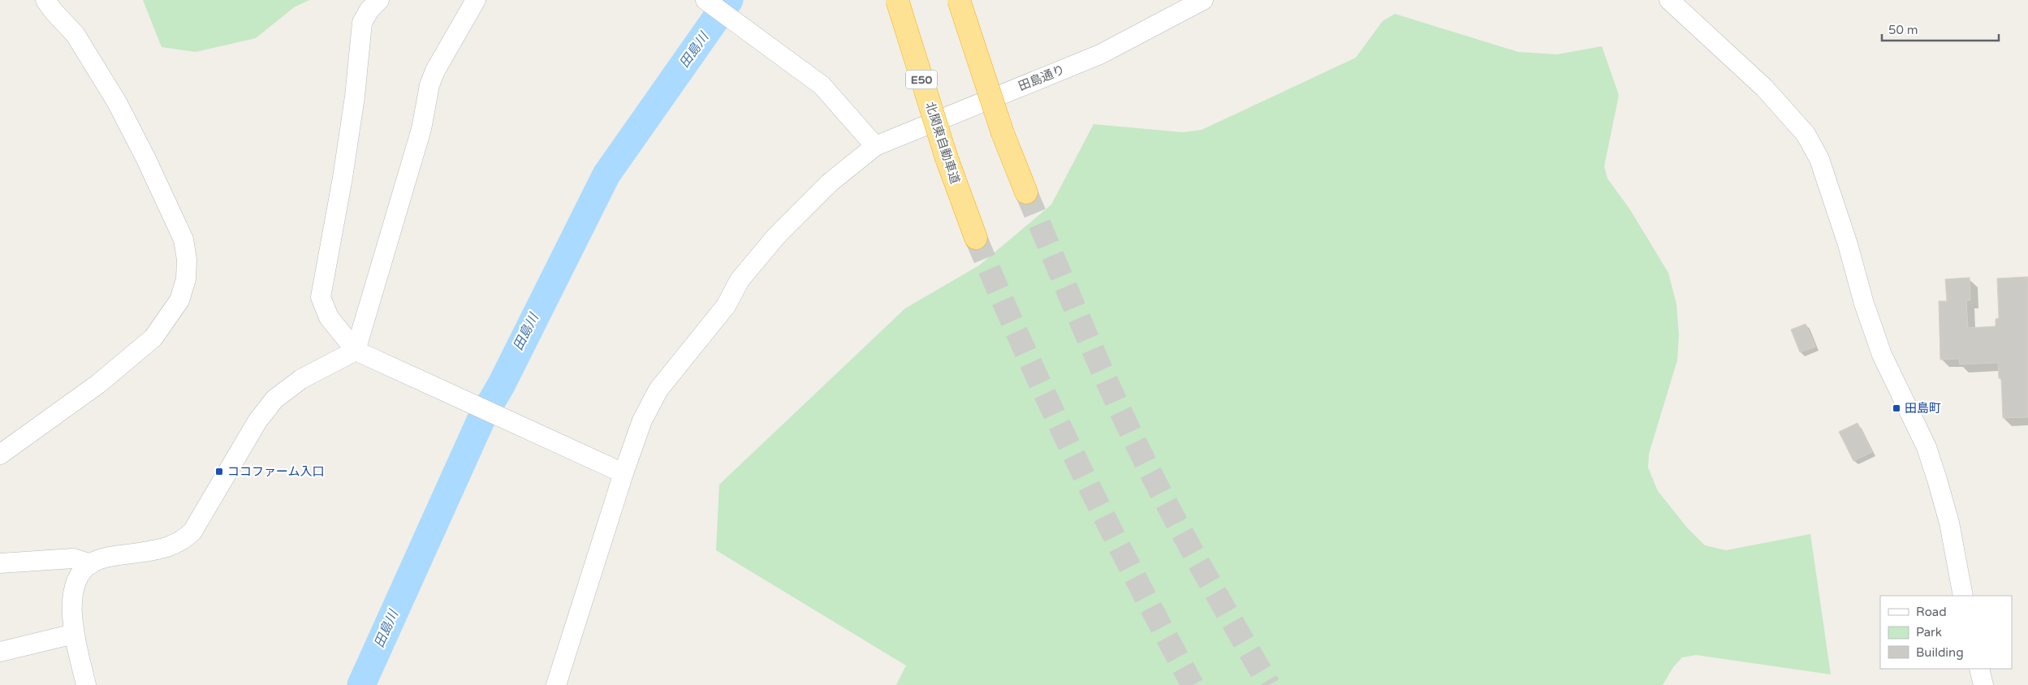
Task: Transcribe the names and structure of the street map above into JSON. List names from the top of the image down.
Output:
{
  "streets": {
    "highway": ["E50", "北関東自動車道"],
    "street": ["田島通り"]
  },
  "water": ["田島川"],
  "places": {
    "transit": ["田島町", "ココファーム入口"]
  },
  "legend": ["Road", "Park", "Building"],
  "scale_bar": "50 m"
}
